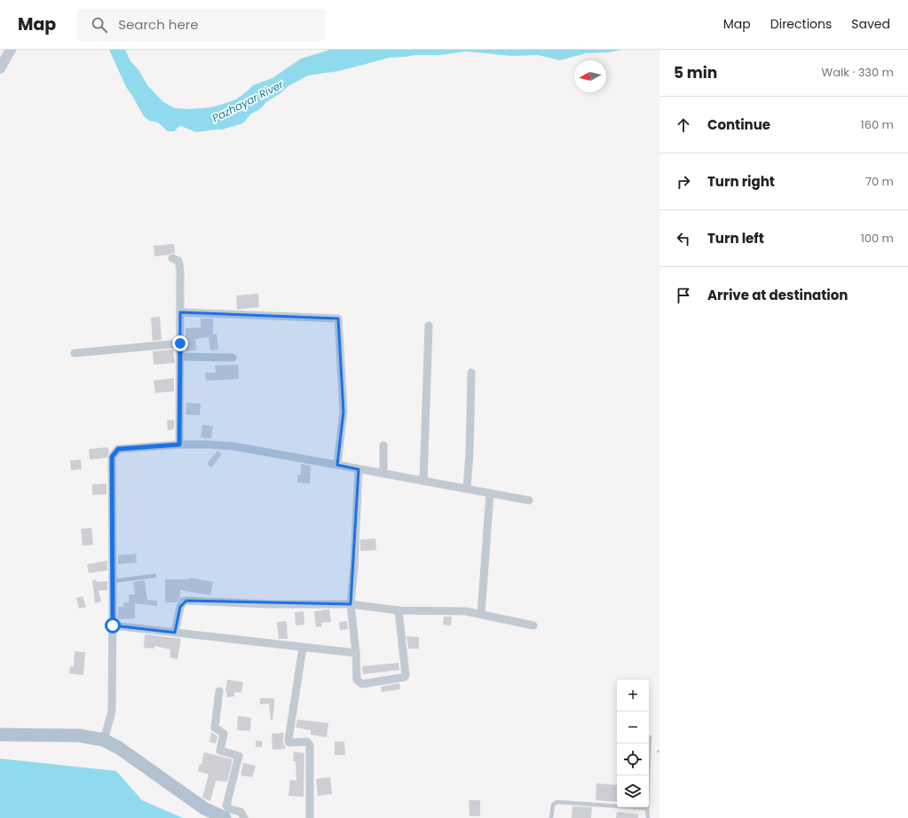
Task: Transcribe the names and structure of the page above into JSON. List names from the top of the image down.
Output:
{
  "water": ["Pazhayar River"],
  "north": "left",
  "page": {
    "header": "Map",
    "search": "Search here",
    "nav": ["Map", "Directions", "Saved"],
    "heading": ["5 min", "Walk · 330 m"],
    "list": [
      ["Continue", "160 m"],
      ["Turn right", "70 m"],
      ["Turn left", "100 m"],
      "Arrive at destination"
    ],
    "map_buttons": ["+", "−"]
  }
}
